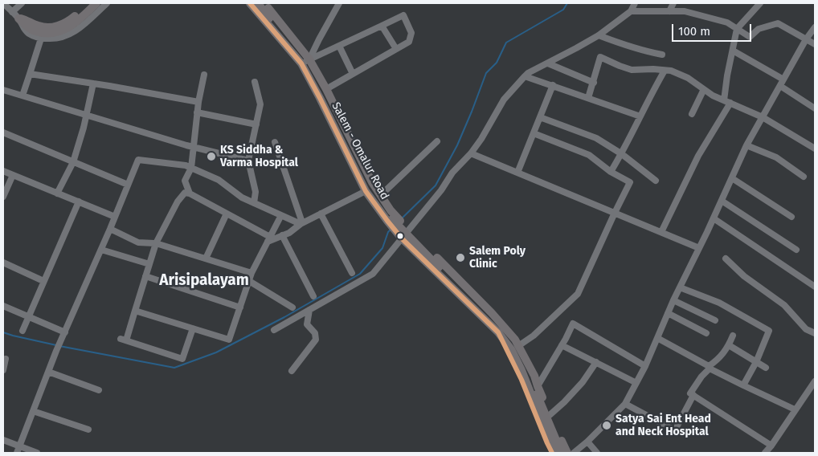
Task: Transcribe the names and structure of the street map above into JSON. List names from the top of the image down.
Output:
{
  "streets": {
    "main road": ["Salem - Omalur Road"]
  },
  "districts": ["Arisipalayam"],
  "places": ["KS Siddha & Varma Hospital", "Salem Poly Clinic", "Satya Sai Ent Head and Neck Hospital"],
  "scale_bar": "100 m"
}
